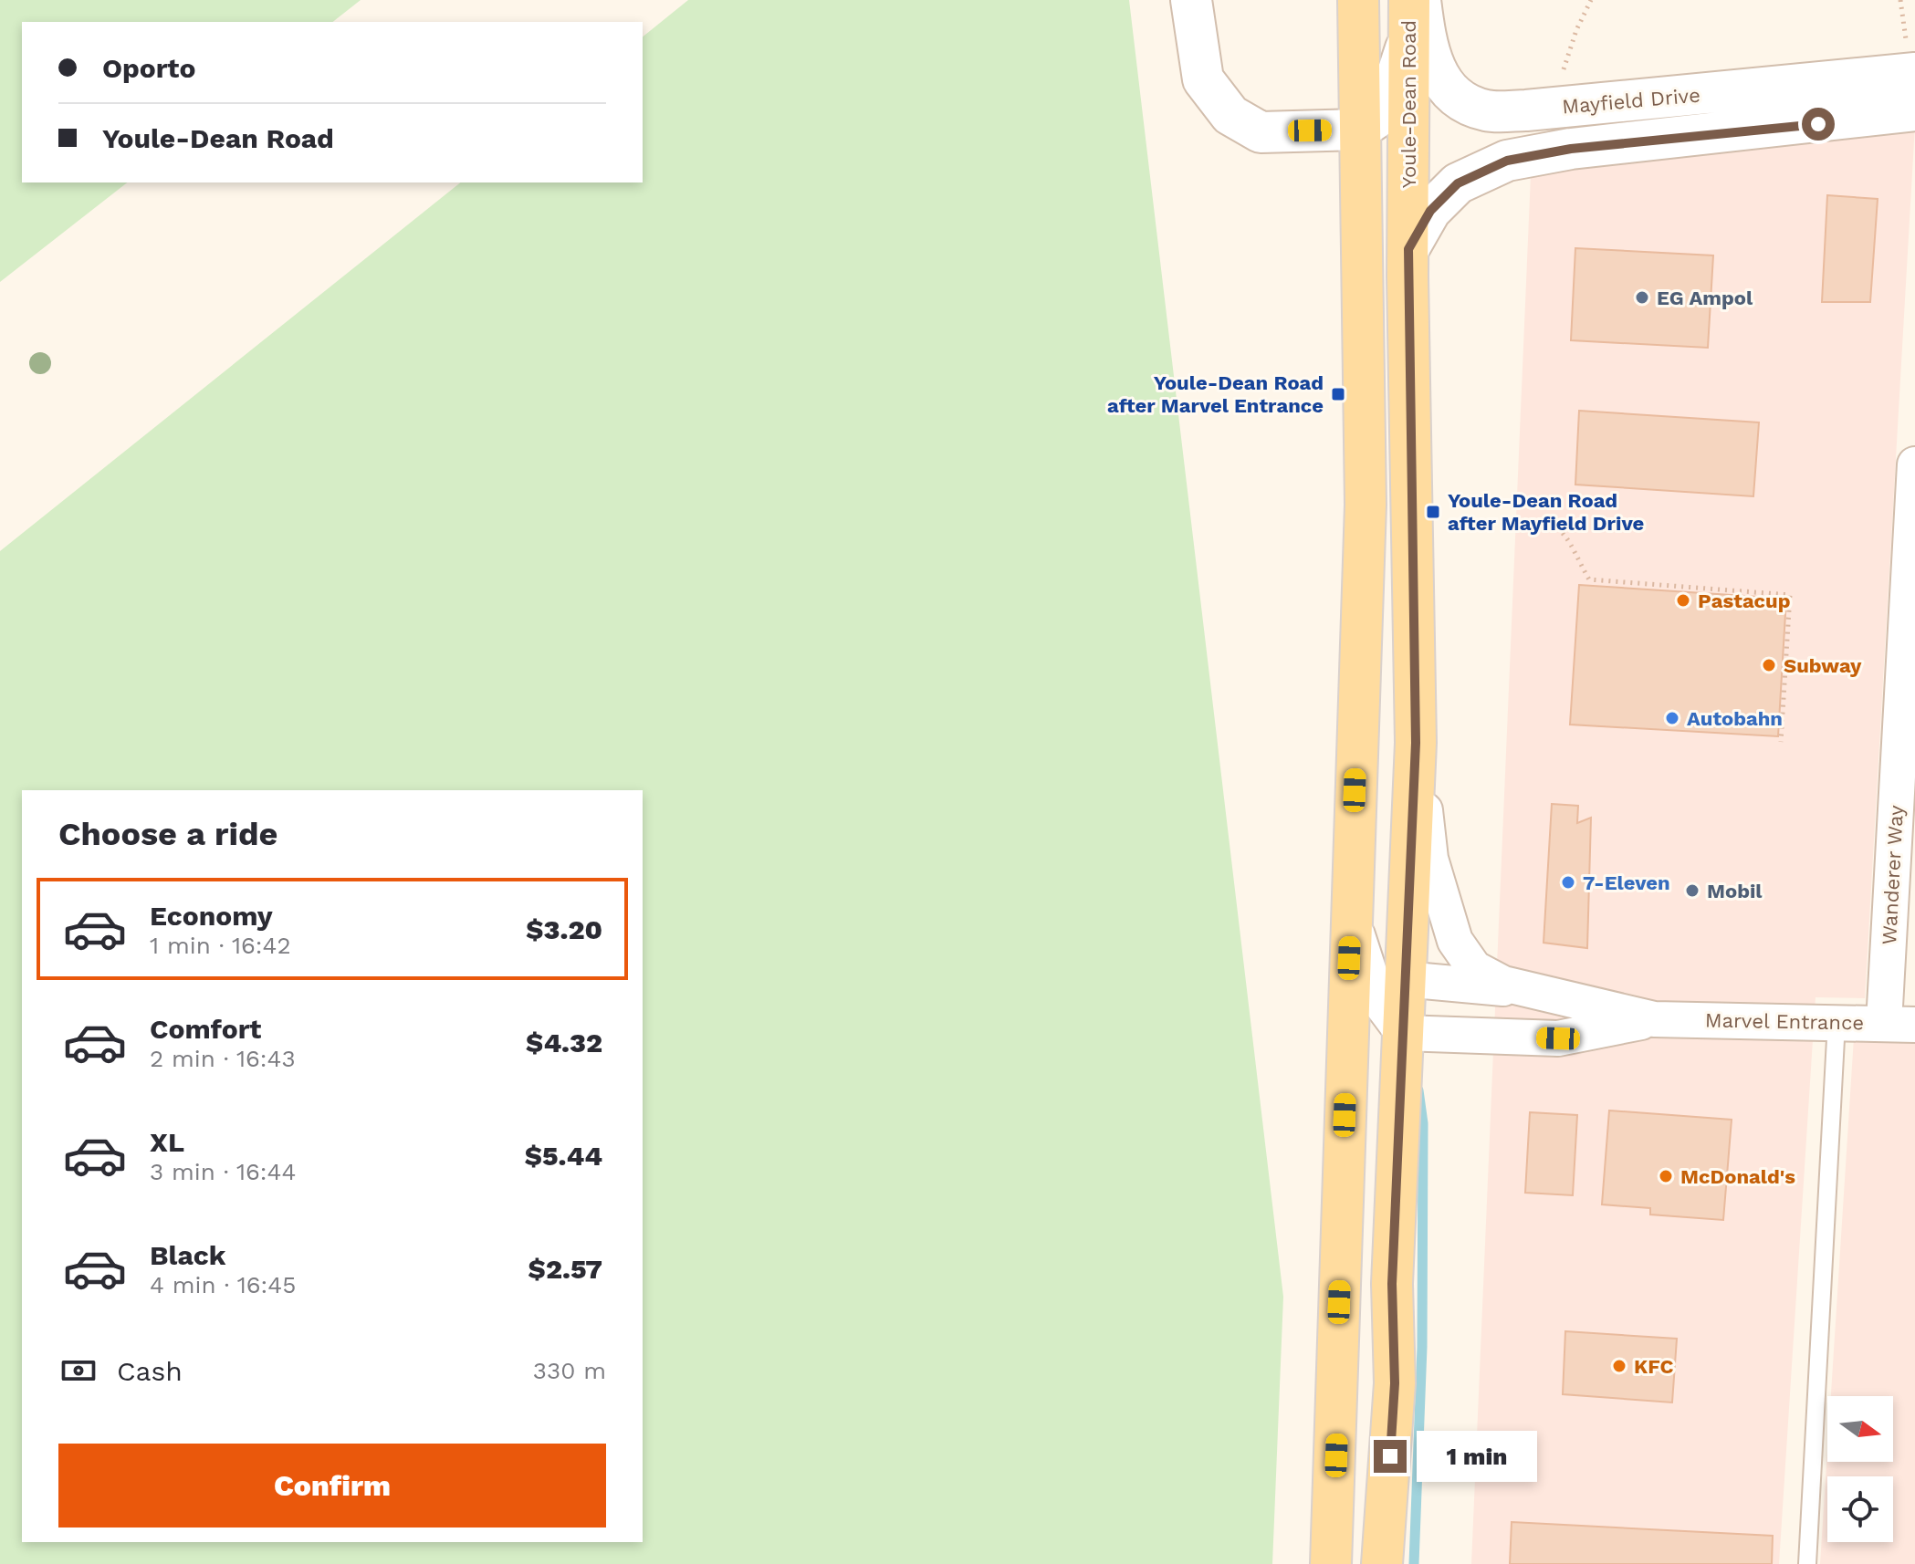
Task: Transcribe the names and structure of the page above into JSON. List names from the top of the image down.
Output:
{
  "streets": {
    "main road": ["Youle-Dean Road"],
    "street": ["Mayfield Drive", "Wanderer Way", "Marvel Entrance"]
  },
  "crossings": [
    ["Mayfield Drive", "Youle-Dean Road"],
    ["Youle-Dean Road", "Marvel Entrance"],
    ["Wanderer Way", "Marvel Entrance"]
  ],
  "places": {
    "other": [
      "EG Ampol",
      "Pastacup",
      "Subway",
      "Autobahn",
      "7-Eleven",
      "Mobil",
      "McDonald's",
      "KFC"
    ],
    "transit": ["Youle-Dean Road after Marvel Entrance", "Youle-Dean Road after Mayfield Drive"]
  },
  "north": "right",
  "page": {
    "banner": ["Oporto", "Youle-Dean Road"],
    "heading": "Choose a ride",
    "list": [
      {
        "name": "Economy",
        "note": "1 min · 16:42",
        "value": "$3.20"
      },
      {
        "name": "Comfort",
        "note": "2 min · 16:43",
        "value": "$4.32"
      },
      {
        "name": "XL",
        "note": "3 min · 16:44",
        "value": "$5.44"
      },
      {
        "name": "Black",
        "note": "4 min · 16:45",
        "value": "$2.57"
      }
    ],
    "pay": ["Cash", "330 m"],
    "buttons": "Confirm",
    "bubble": "1 min"
  }
}
